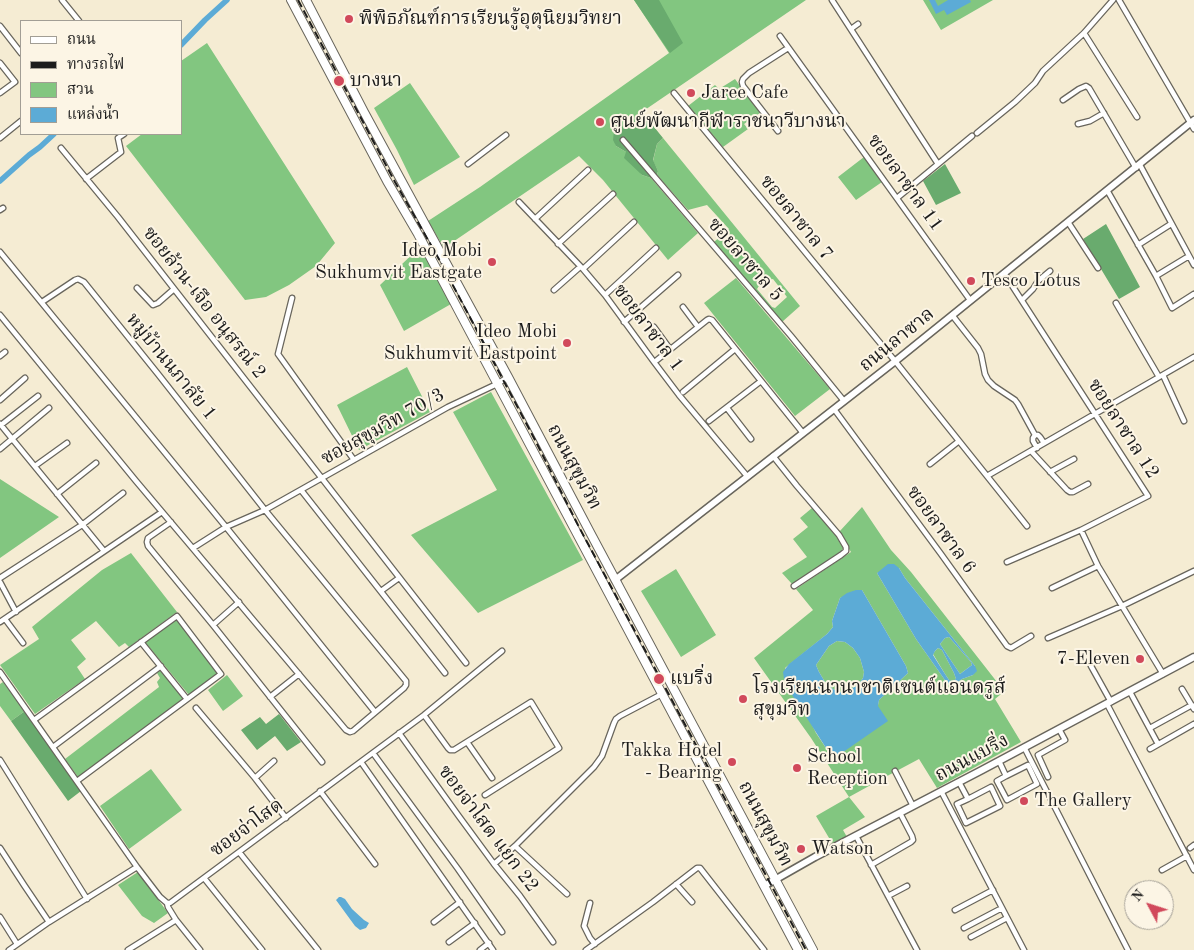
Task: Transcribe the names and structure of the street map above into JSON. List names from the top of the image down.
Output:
{
  "streets": {
    "highway": ["ถนนสุขุมวิท"],
    "street": [
      "ซอยลาซาล 11",
      "ซอยลาซาล 7",
      "ซอยลาซาล 5",
      "ซอยล้วน-เจือ อนุสรณ์ 2",
      "ซอยลาซาล 1",
      "ถนนลาซาล",
      "หมู่บ้านนภาลัย 1",
      "ซอยสุขุมวิท 70/3",
      "ซอยลาซาล 12",
      "ซอยลาซาล 6",
      "ถนนแบริ่ง",
      "ซอยจ่าโสด",
      "ซอยจ่าโสด แยก 22"
    ]
  },
  "crossings": [
    ["ซอยลาซาล 11", "ถนนลาซาล"],
    ["ซอยลาซาล 7", "ถนนลาซาล"],
    ["ซอยลาซาล 5", "ถนนลาซาล"],
    ["ซอยล้วน-เจือ อนุสรณ์ 2", "ซอยสุขุมวิท 70/3"],
    ["ซอยลาซาล 1", "ถนนลาซาล"],
    ["ถนนลาซาล", "ซอยลาซาล 12"],
    ["ถนนลาซาล", "ถนนสุขุมวิท"],
    ["ถนนลาซาล", "ซอยลาซาล 6"],
    ["หมู่บ้านนภาลัย 1", "ซอยสุขุมวิท 70/3"],
    ["ซอยสุขุมวิท 70/3", "ถนนสุขุมวิท"],
    ["ถนนสุขุมวิท", "ถนนแบริ่ง"],
    ["ซอยจ่าโสด", "ซอยจ่าโสด แยก 22"]
  ],
  "places": [
    "พิพิธภัณฑ์การเรียนรู้อุตุนิยมวิทยา",
    "บางนา",
    "Jaree Cafe",
    "ศูนย์พัฒนากีฬาราชนาวีบางนา",
    "Ideo Mobi Sukhumvit Eastgate",
    "Tesco Lotus",
    "Ideo Mobi Sukhumvit Eastpoint",
    "7-Eleven",
    "แบริ่ง",
    "โรงเรียนนานาชาติเซนต์แอนดรูส์ สุขุมวิท",
    "Takka Hotel - Bearing",
    "School Reception",
    "The Gallery",
    "Watson"
  ],
  "legend": [
    "ถนน",
    "ทางรถไฟ",
    "สวน",
    "แหล่งน้ำ"
  ],
  "north": "top left"
}
